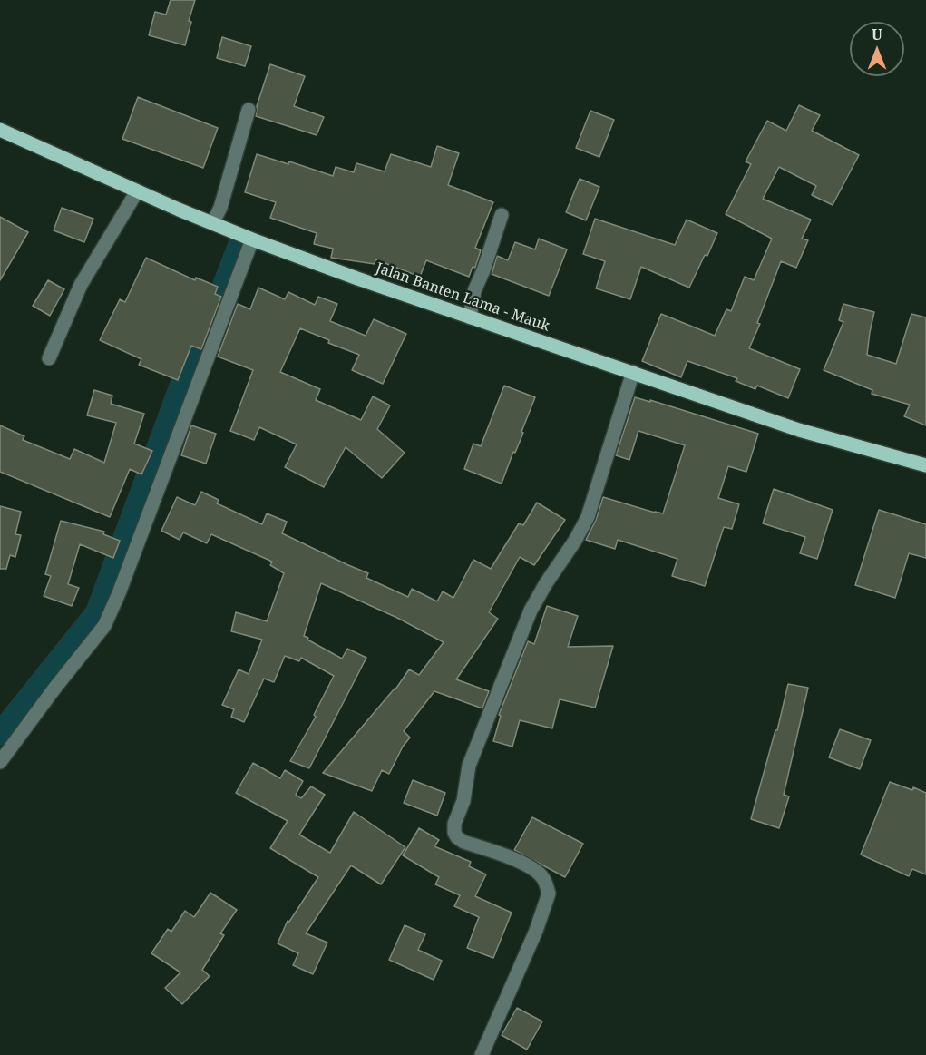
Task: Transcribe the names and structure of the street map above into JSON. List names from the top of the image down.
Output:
{
  "streets": {
    "main road": ["Jalan Banten Lama - Mauk"]
  },
  "north": "top"
}
